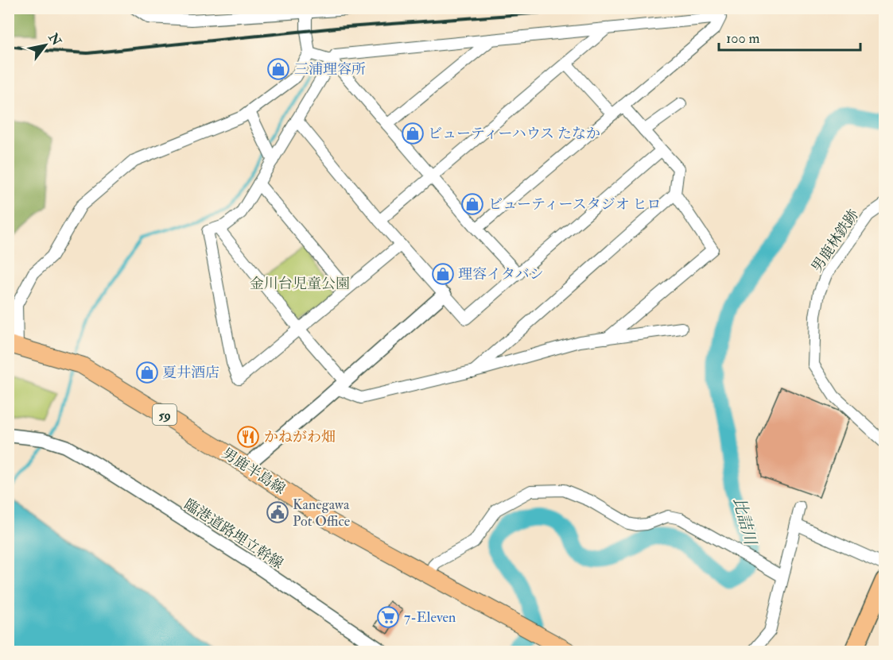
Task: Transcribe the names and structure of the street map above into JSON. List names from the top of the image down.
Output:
{
  "streets": {
    "main road": ["59", "男鹿半島線"],
    "street": ["男鹿林鉄跡", "臨港道路埋立幹線"]
  },
  "water": ["比詰川"],
  "parks": ["金川台児童公園"],
  "places": {
    "shop": [
      "三浦理容所",
      "ビューティーハウス たなか",
      "ビューティースタジオ ヒロ",
      "理容イタバシ",
      "夏井酒店"
    ],
    "restaurant": ["かねがわ畑"],
    "public building": ["Kanegawa Pot Office"],
    "supermarket": ["7-Eleven"]
  },
  "scale_bar": "100 m",
  "north": "top right"
}
